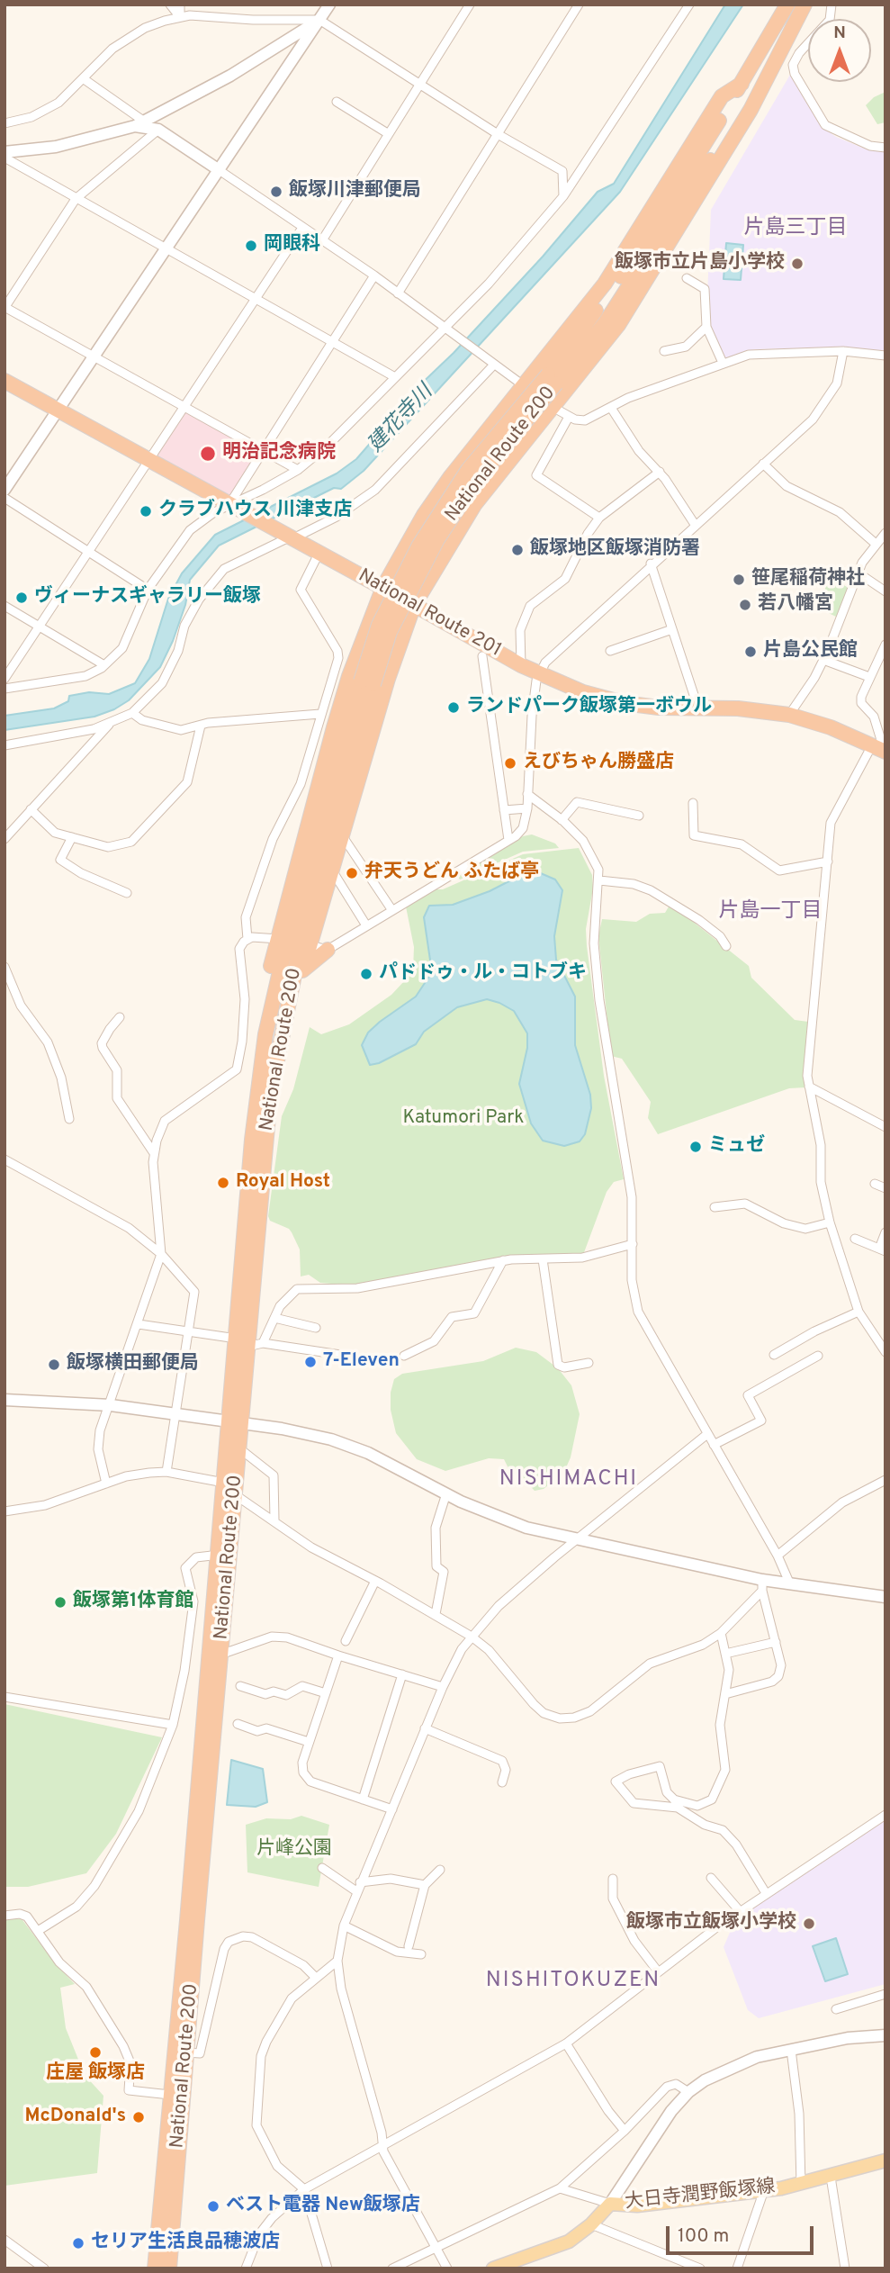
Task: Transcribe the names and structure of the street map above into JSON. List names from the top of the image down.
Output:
{
  "streets": {
    "highway": ["National Route 200", "National Route 201"],
    "main road": ["大日寺潤野飯塚線"]
  },
  "districts": [
    "片島三丁目",
    "片島一丁目",
    "NISHIMACHI",
    "NISHITOKUZEN"
  ],
  "water": ["建花寺川"],
  "parks": ["Katumori Park", "片峰公園"],
  "places": [
    "飯塚川津郵便局",
    "岡眼科",
    "飯塚市立片島小学校",
    "明治記念病院",
    "クラブハウス 川津支店",
    "飯塚地区飯塚消防署",
    "笹尾稲荷神社",
    "ヴィーナスギャラリー飯塚",
    "若八幡宮",
    "片島公民館",
    "ランドパーク飯塚第一ボウル",
    "えびちゃん勝盛店",
    "弁天うどん ふたば亭",
    "パドドゥ・ル・コトブキ",
    "ミュゼ",
    "Royal Host",
    "7-Eleven",
    "飯塚横田郵便局",
    "飯塚第1体育館",
    "飯塚市立飯塚小学校",
    "庄屋 飯塚店",
    "McDonald's",
    "ベスト電器 New飯塚店",
    "セリア生活良品穂波店"
  ],
  "scale_bar": "100 m",
  "north": "top"
}
